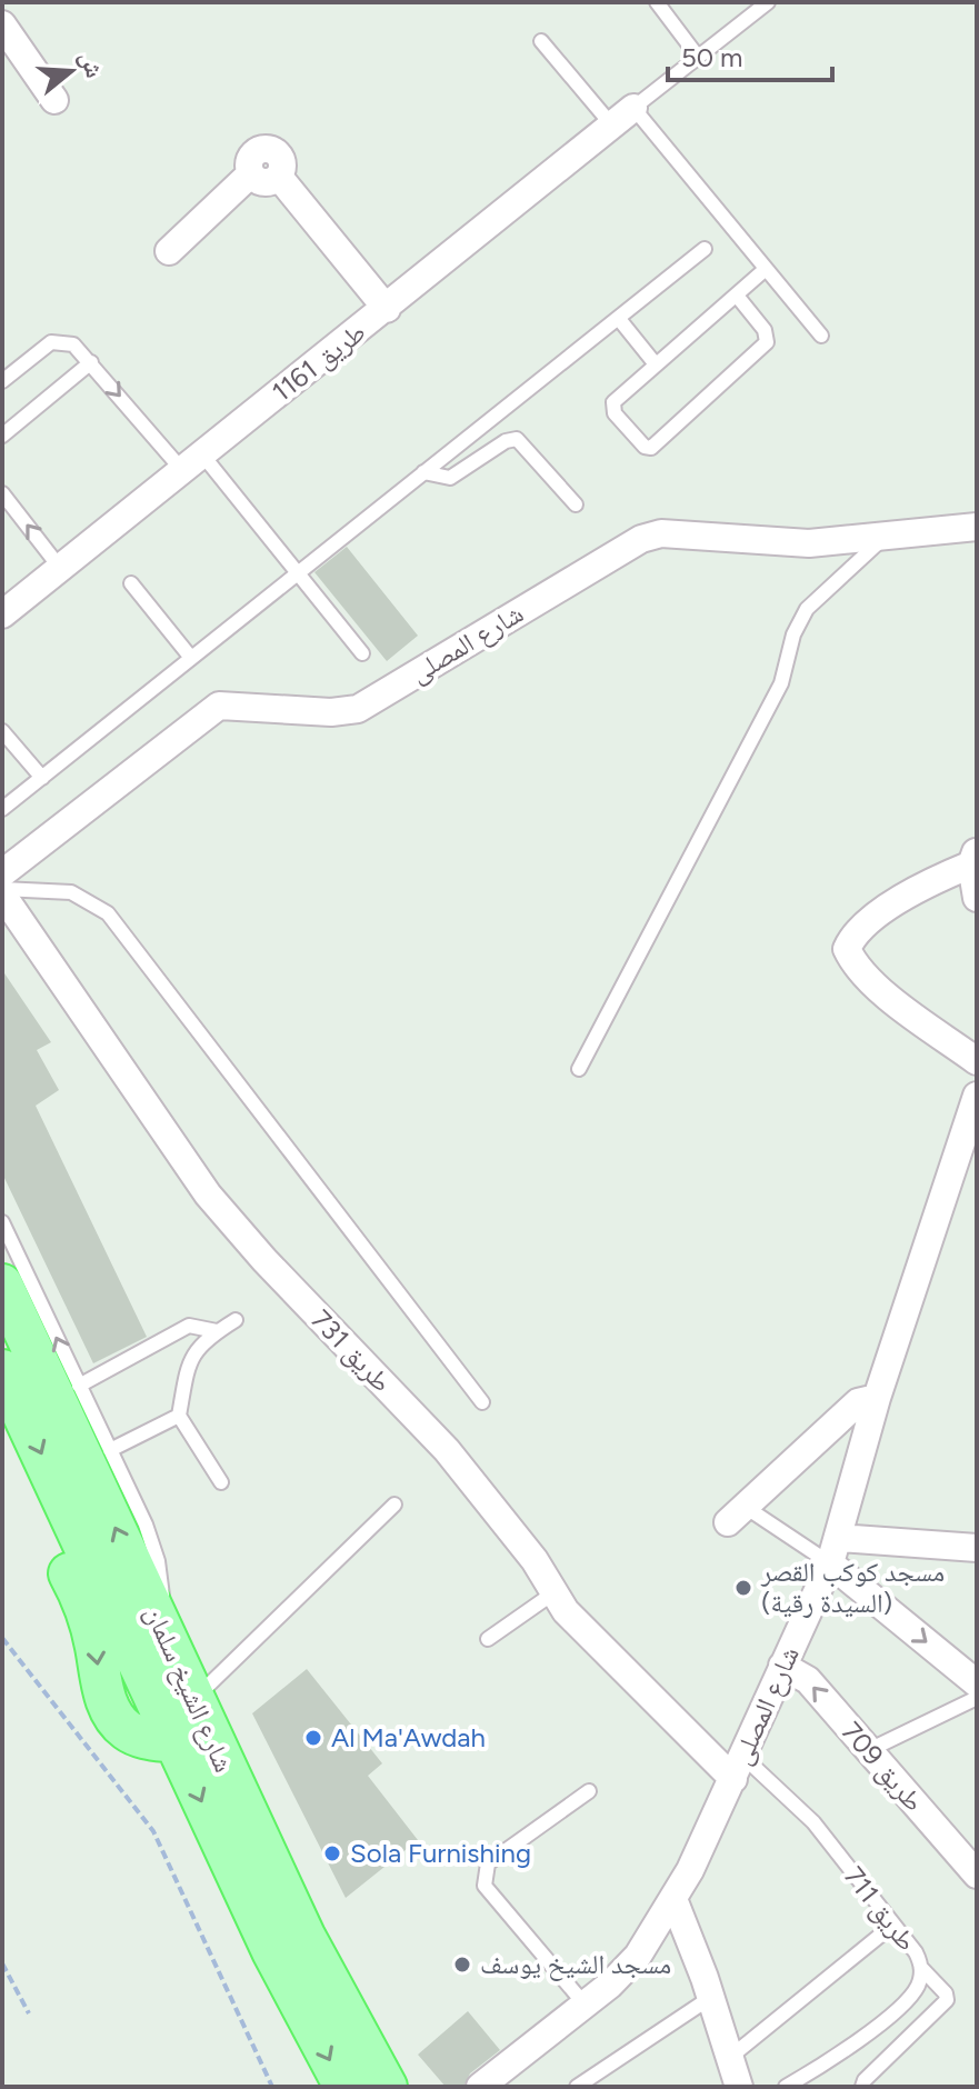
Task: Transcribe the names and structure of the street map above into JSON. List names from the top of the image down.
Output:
{
  "streets": {
    "main road": ["شارع الشيخ سلمان"],
    "street": [
      "طريق 1161",
      "شارع المصلى",
      "طريق 731",
      "طريق 709"
    ],
    "lane": ["طريق 711"]
  },
  "crossings": [
    ["شارع المصلى", "طريق 731"],
    ["شارع المصلى", "طريق 709"],
    ["شارع المصلى", "طريق 711"],
    ["طريق 731", "طريق 711"]
  ],
  "places": [
    "مسجد كوكب القصر (السيدة رقية)",
    "Al Ma'Awdah",
    "Sola Furnishing",
    "مسجد الشيخ يوسف"
  ],
  "scale_bar": "50 m",
  "north": "right"
}
